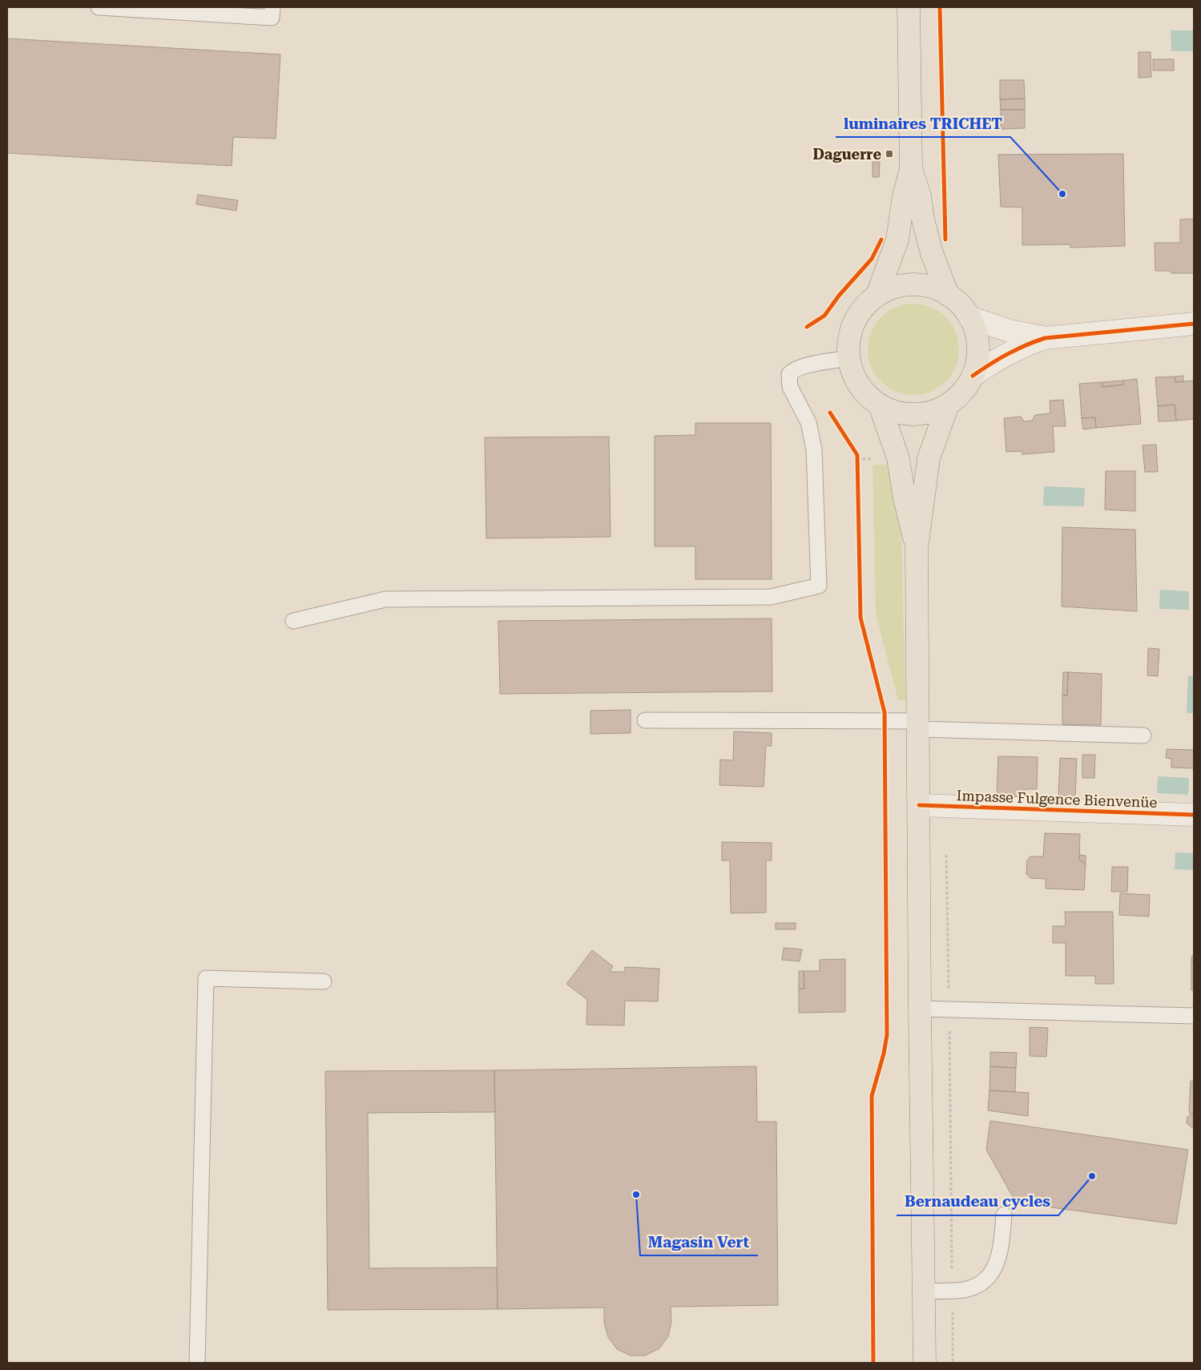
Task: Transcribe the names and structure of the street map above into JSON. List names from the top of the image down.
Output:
{
  "streets": {
    "street": ["Impasse Fulgence Bienvenüe"]
  },
  "places": {
    "transit": ["Daguerre"],
    "other": ["luminaires TRICHET", "Bernaudeau cycles", "Magasin Vert"]
  }
}
